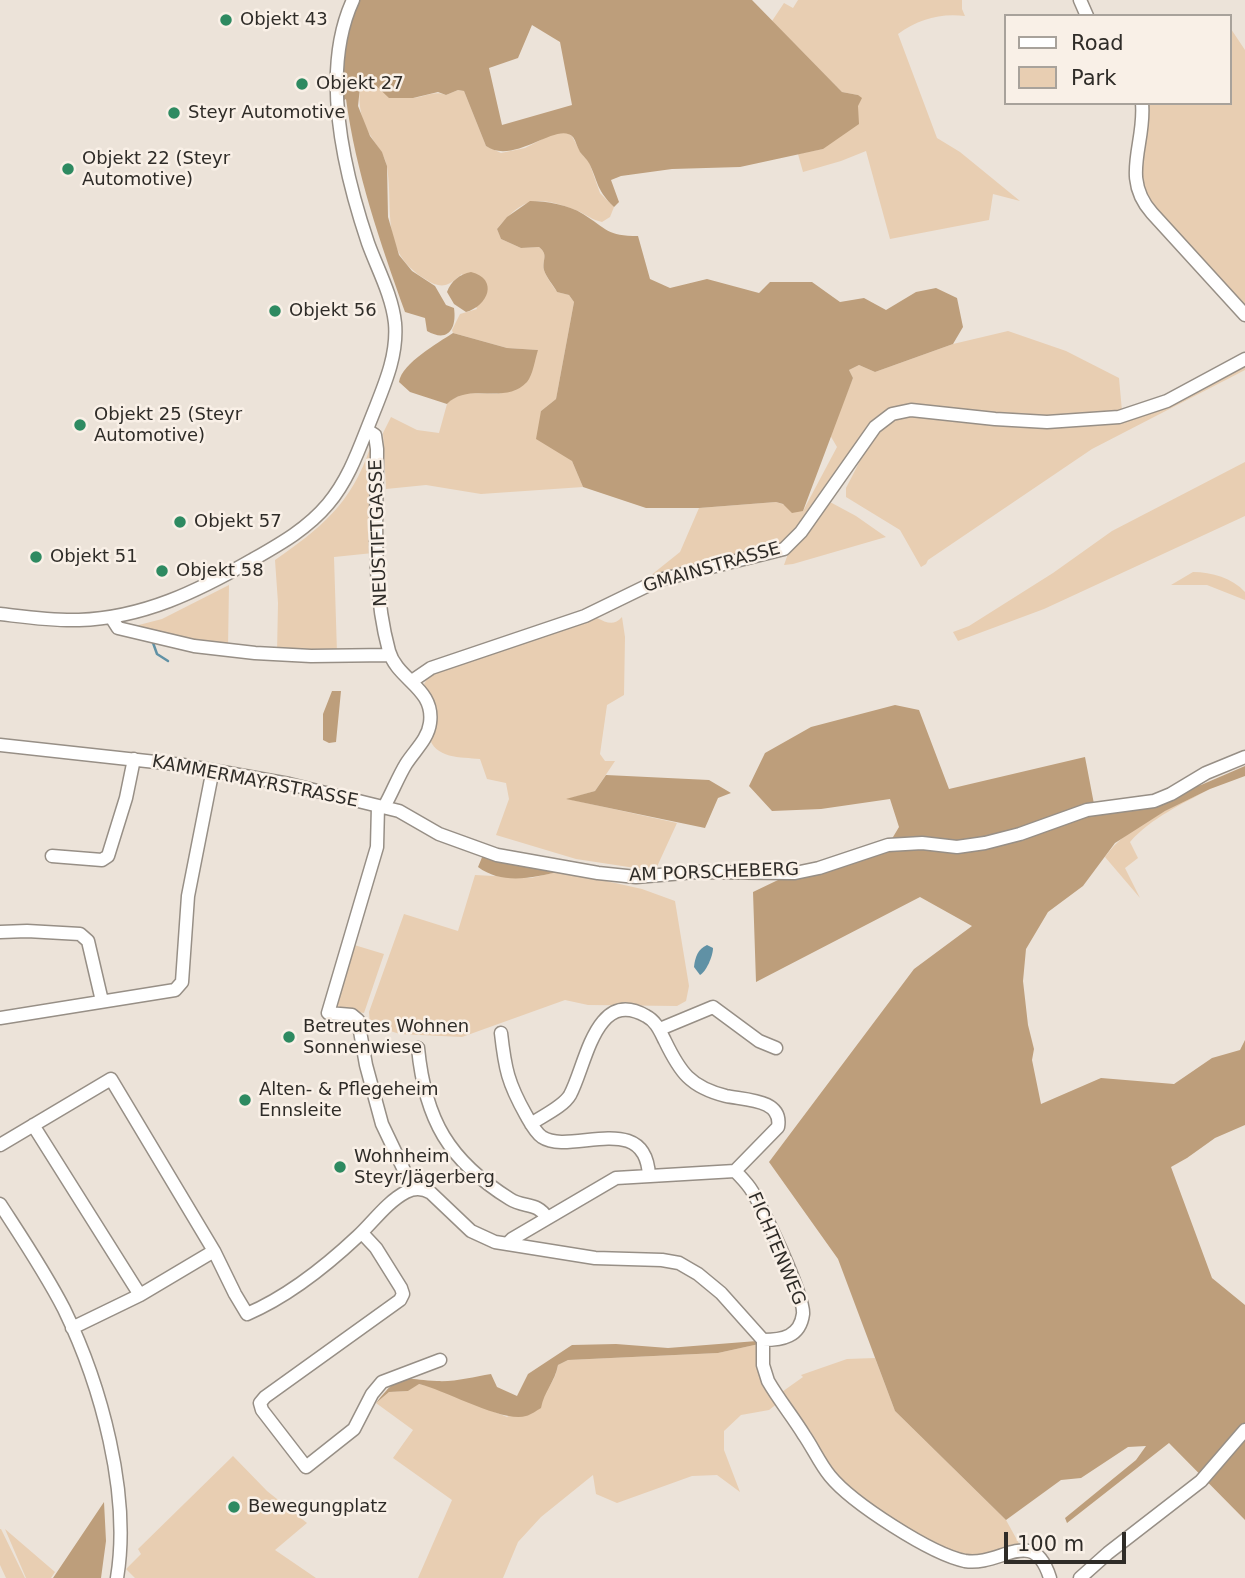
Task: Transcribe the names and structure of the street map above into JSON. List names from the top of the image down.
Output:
{
  "streets": {
    "street": [
      "NEUSTIFTGASSE",
      "GMAINSTRASSE",
      "KAMMERMAYRSTRASSE",
      "AM PORSCHEBERG",
      "FICHTENWEG"
    ]
  },
  "crossings": [
    ["NEUSTIFTGASSE", "GMAINSTRASSE"],
    ["NEUSTIFTGASSE", "KAMMERMAYRSTRASSE"],
    ["NEUSTIFTGASSE", "AM PORSCHEBERG"],
    ["KAMMERMAYRSTRASSE", "AM PORSCHEBERG"]
  ],
  "places": [
    "Objekt 43",
    "Objekt 27",
    "Steyr Automotive",
    "Objekt 22 (Steyr Automotive)",
    "Objekt 56",
    "Objekt 25 (Steyr Automotive)",
    "Objekt 57",
    "Objekt 51",
    "Objekt 58",
    "Betreutes Wohnen Sonnenwiese",
    "Alten- & Pflegeheim Ennsleite",
    "Wohnheim Steyr/Jägerberg",
    "Bewegungplatz"
  ],
  "legend": ["Road", "Park"],
  "scale_bar": "100 m"
}
